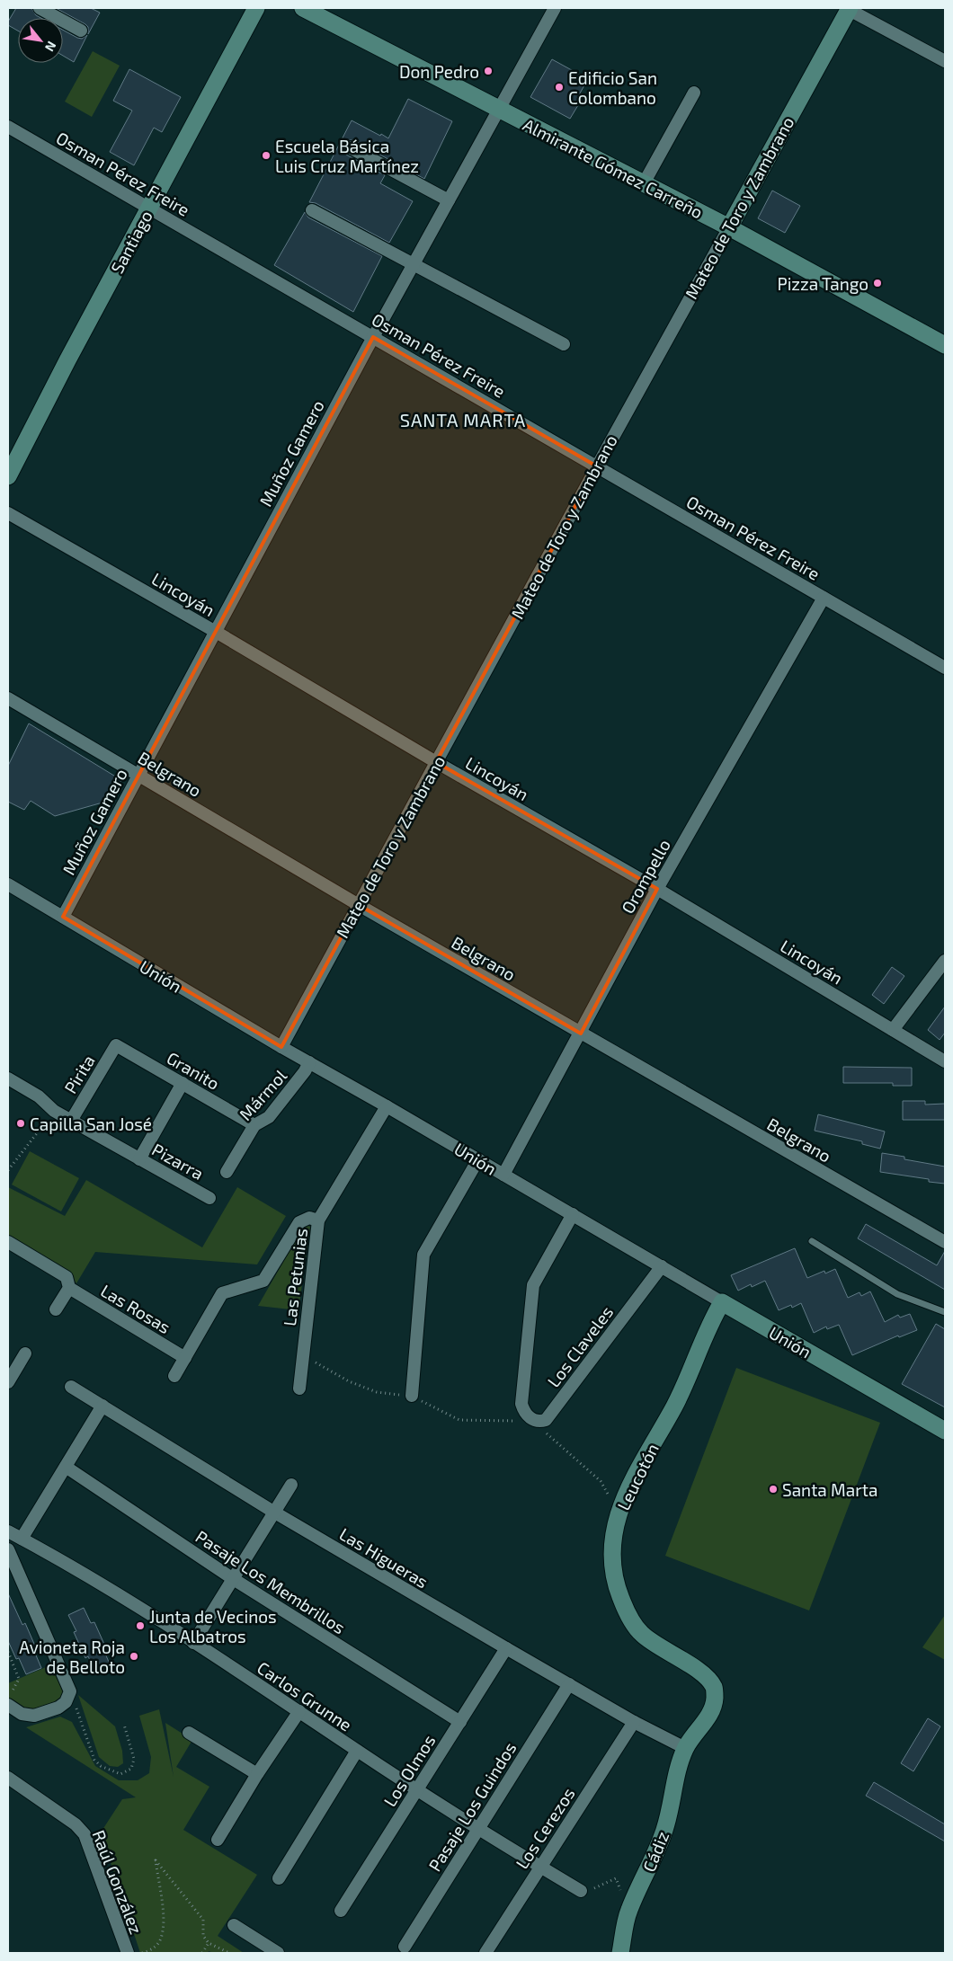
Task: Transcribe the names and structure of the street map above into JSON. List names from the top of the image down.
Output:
{
  "streets": {
    "street": [
      "Almirante Gómez Carreño",
      "Osman Pérez Freire",
      "Mateo de Toro y Zambrano",
      "Santiago",
      "Muñoz Gamero",
      "Lincoyán",
      "Belgrano",
      "Orompello",
      "Unión",
      "Granito",
      "Pirita",
      "Mármol",
      "Pizarra",
      "Las Petunias",
      "Las Rosas",
      "Los Claveles",
      "Leucotón",
      "Las Higueras",
      "Pasaje Los Membrillos",
      "Carlos Grunne",
      "Los Olmos",
      "Pasaje Los Guindos",
      "Los Cerezos",
      "Cádiz",
      "Raúl González"
    ]
  },
  "crossings": [
    ["Almirante Gómez Carreño", "Mateo de Toro y Zambrano"],
    ["Almirante Gómez Carreño", "Muñoz Gamero"],
    ["Osman Pérez Freire", "Mateo de Toro y Zambrano"],
    ["Osman Pérez Freire", "Santiago"],
    ["Osman Pérez Freire", "Muñoz Gamero"],
    ["Osman Pérez Freire", "Orompello"],
    ["Mateo de Toro y Zambrano", "Lincoyán"],
    ["Mateo de Toro y Zambrano", "Belgrano"],
    ["Mateo de Toro y Zambrano", "Unión"],
    ["Muñoz Gamero", "Lincoyán"],
    ["Muñoz Gamero", "Belgrano"],
    ["Muñoz Gamero", "Unión"],
    ["Lincoyán", "Orompello"],
    ["Belgrano", "Orompello"],
    ["Orompello", "Unión"],
    ["Unión", "Mármol"],
    ["Unión", "Las Petunias"],
    ["Unión", "Los Claveles"],
    ["Unión", "Leucotón"],
    ["Granito", "Pirita"],
    ["Granito", "Mármol"],
    ["Pirita", "Pizarra"],
    ["Leucotón", "Las Higueras"],
    ["Leucotón", "Cádiz"],
    ["Las Higueras", "Los Olmos"],
    ["Las Higueras", "Pasaje Los Guindos"],
    ["Las Higueras", "Los Cerezos"],
    ["Las Higueras", "Cádiz"],
    ["Pasaje Los Membrillos", "Los Olmos"],
    ["Carlos Grunne", "Los Olmos"],
    ["Carlos Grunne", "Pasaje Los Guindos"],
    ["Carlos Grunne", "Los Cerezos"]
  ],
  "districts": ["SANTA MARTA"],
  "places": [
    "Don Pedro",
    "Edificio San Colombano",
    "Escuela Básica Luis Cruz Martínez",
    "Pizza Tango",
    "Capilla San José",
    "Santa Marta",
    "Junta de Vecinos Los Albatros",
    "Avioneta Roja de Belloto"
  ],
  "north": "bottom right"
}
